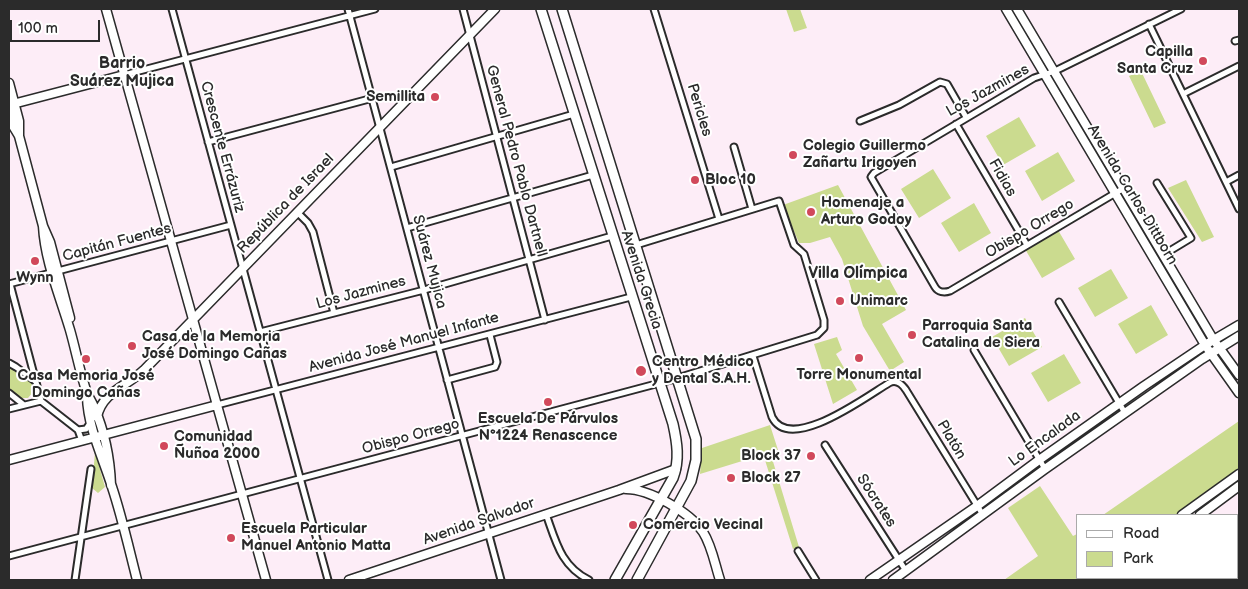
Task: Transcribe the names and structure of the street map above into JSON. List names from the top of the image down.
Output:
{
  "streets": {
    "main road": ["Avenida Grecia"],
    "street": [
      "Los Jazmines",
      "Pericles",
      "Crescente Errázuriz",
      "General Pedro Pablo Dartnell",
      "Fidias",
      "Avenida Carlos Dittborn",
      "República de Israel",
      "Obispo Orrego",
      "Capitán Fuentes",
      "Suárez Mujica",
      "Avenida José Manuel Infante",
      "Lo Encalada",
      "Platón",
      "Sócrates",
      "Avenida Salvador"
    ]
  },
  "crossings": [
    ["Los Jazmines", "Crescente Errázuriz"],
    ["Los Jazmines", "General Pedro Pablo Dartnell"],
    ["Los Jazmines", "Fidias"],
    ["Los Jazmines", "Avenida Carlos Dittborn"],
    ["Los Jazmines", "Obispo Orrego"],
    ["Los Jazmines", "Suárez Mujica"],
    ["Los Jazmines", "Avenida Grecia"],
    ["Crescente Errázuriz", "República de Israel"],
    ["Crescente Errázuriz", "Obispo Orrego"],
    ["Crescente Errázuriz", "Capitán Fuentes"],
    ["Crescente Errázuriz", "Avenida José Manuel Infante"],
    ["General Pedro Pablo Dartnell", "República de Israel"],
    ["General Pedro Pablo Dartnell", "Avenida José Manuel Infante"],
    ["Fidias", "Obispo Orrego"],
    ["Avenida Carlos Dittborn", "Obispo Orrego"],
    ["Avenida Carlos Dittborn", "Lo Encalada"],
    ["República de Israel", "Suárez Mujica"],
    ["Obispo Orrego", "Suárez Mujica"],
    ["Obispo Orrego", "Avenida Grecia"],
    ["Obispo Orrego", "Platón"],
    ["Suárez Mujica", "Avenida José Manuel Infante"],
    ["Suárez Mujica", "Avenida Salvador"],
    ["Avenida Grecia", "Avenida José Manuel Infante"],
    ["Avenida Grecia", "Avenida Salvador"],
    ["Lo Encalada", "Platón"],
    ["Lo Encalada", "Sócrates"]
  ],
  "districts": ["Barrio Suárez Mujica", "Villa Olímpica"],
  "places": [
    "Capilla Santa Cruz",
    "Semillita",
    "Colegio Guillermo Zañartu Irigoyen",
    "Bloc 10",
    "Homenaje a Arturo Godoy",
    "Wynn",
    "Unimarc",
    "Parroquia Santa Catalina de Siera",
    "Casa de la Memoria José Domingo Cañas",
    "Torre Monumental",
    "Casa Memoria José Domingo Cañas",
    "Centro Médico y Dental S.A.H.",
    "Escuela De Párvulos N°1224 Renascence",
    "Comunidad Ñuñoa 2000",
    "Block 37",
    "Block 27",
    "Comercio Vecinal",
    "Escuela Particular Manuel Antonio Matta"
  ],
  "legend": ["Road", "Park"],
  "scale_bar": "100 m"
}
